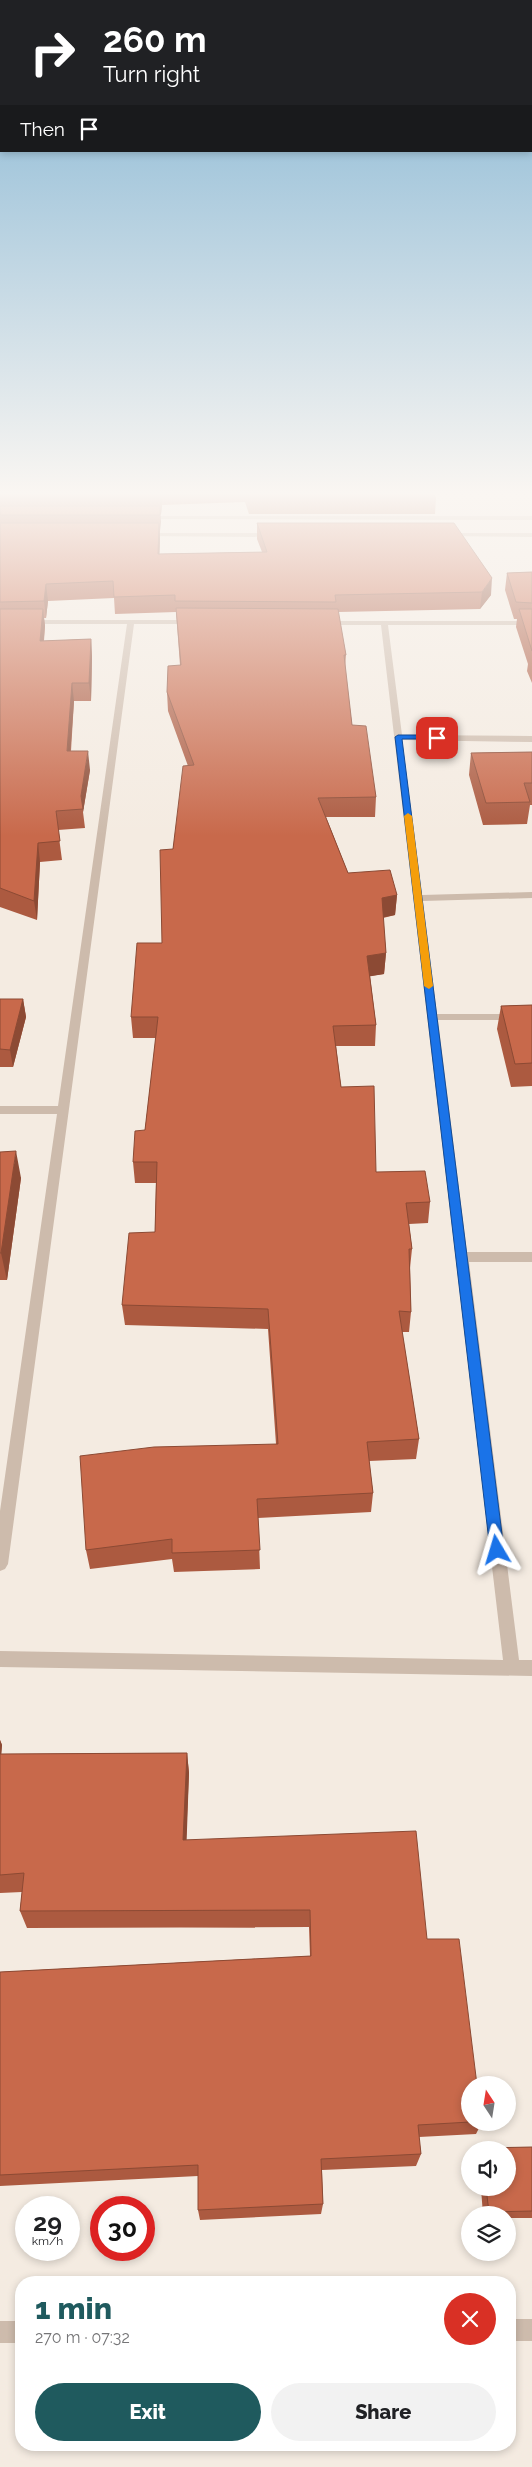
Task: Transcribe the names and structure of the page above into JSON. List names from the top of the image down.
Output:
{
  "north": "top",
  "page": {
    "turn": ["260 m", "Turn right"],
    "then": "Then",
    "speed": "29 km/h",
    "limit": "30",
    "heading": ["1 min", "270 m · 07:32"],
    "buttons": ["Exit", "Share"]
  }
}
